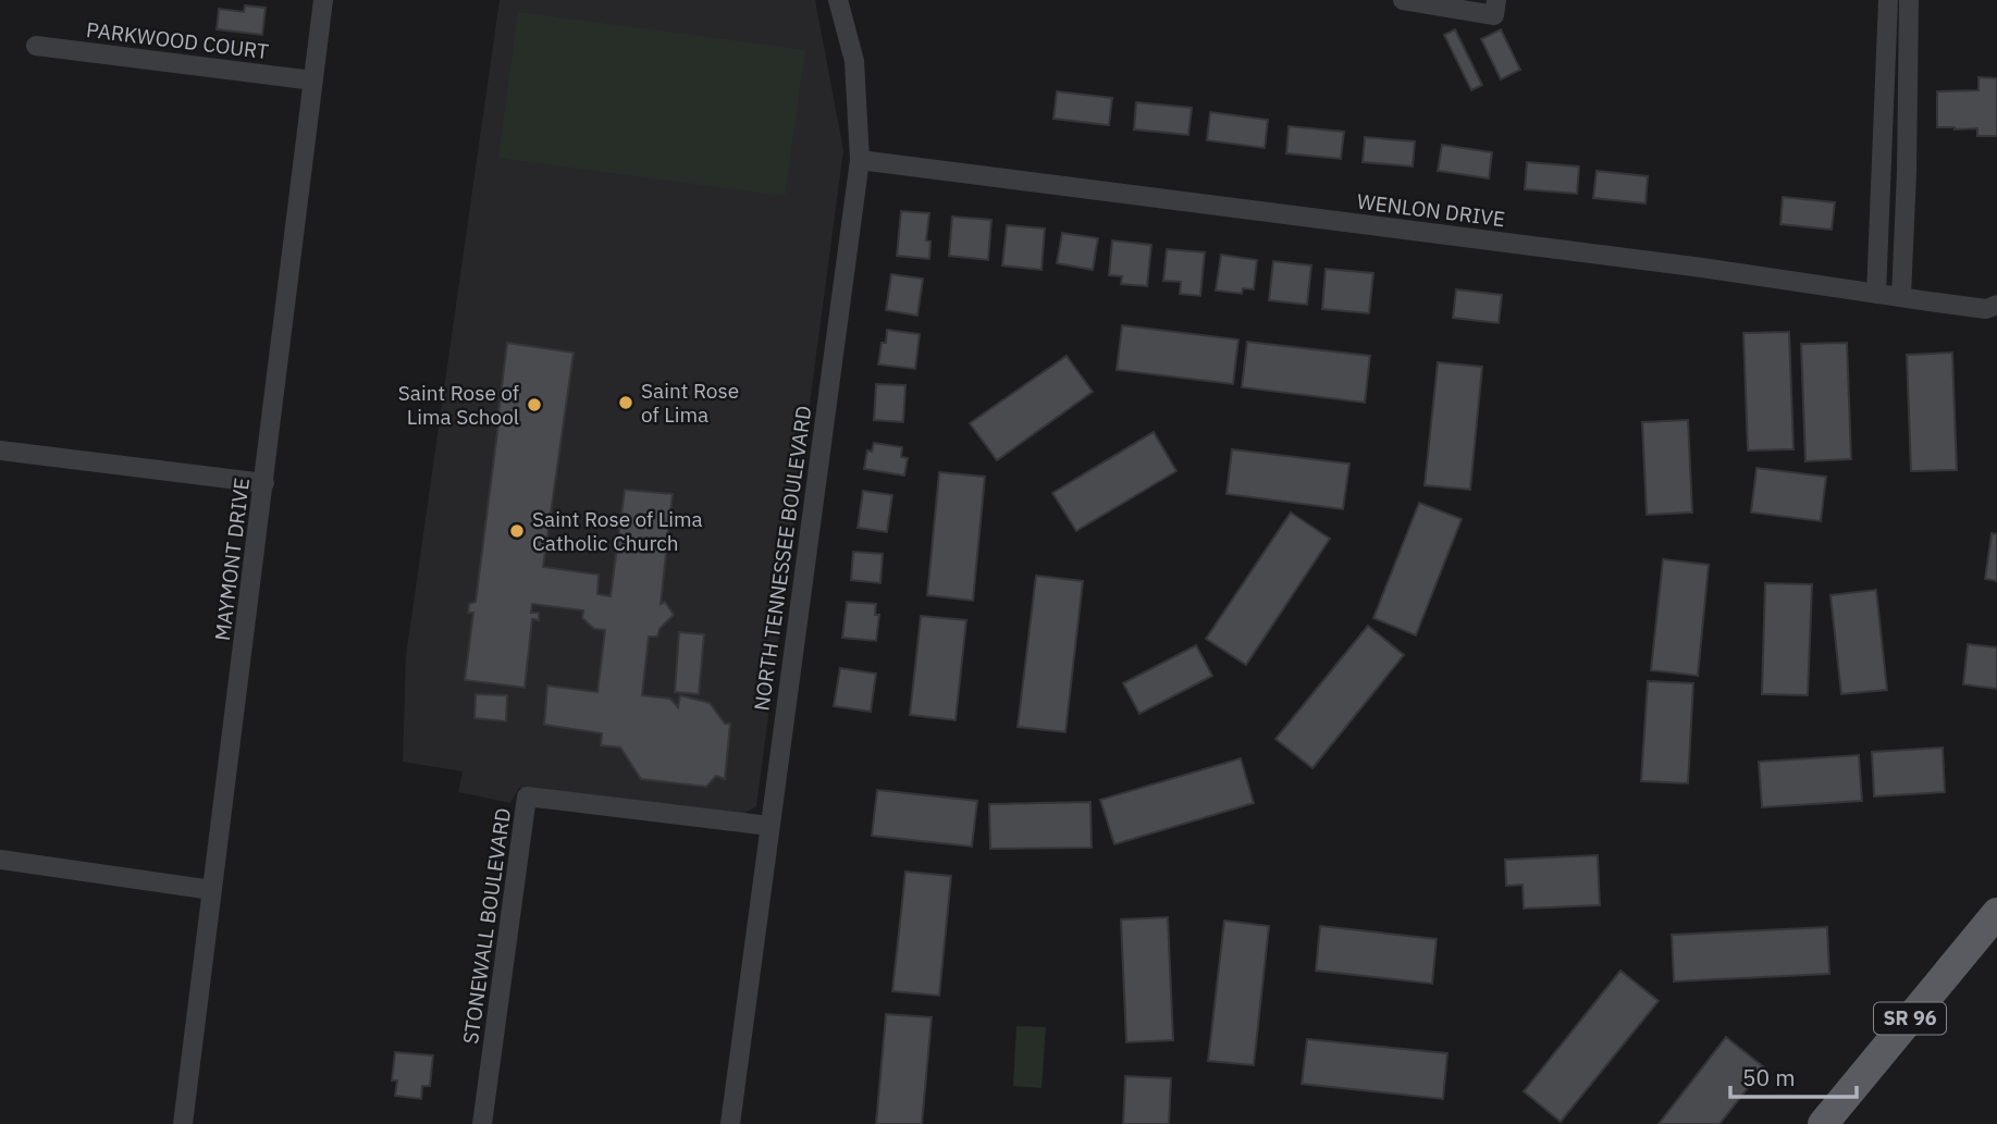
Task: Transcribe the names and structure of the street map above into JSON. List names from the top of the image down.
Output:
{
  "streets": {
    "main road": ["SR 96"],
    "street": [
      "PARKWOOD COURT",
      "WENLON DRIVE",
      "NORTH TENNESSEE BOULEVARD",
      "MAYMONT DRIVE",
      "STONEWALL BOULEVARD"
    ]
  },
  "crossings": [
    ["PARKWOOD COURT", "MAYMONT DRIVE"],
    ["WENLON DRIVE", "NORTH TENNESSEE BOULEVARD"],
    ["NORTH TENNESSEE BOULEVARD", "STONEWALL BOULEVARD"]
  ],
  "places": ["Saint Rose of Lima", "Saint Rose of Lima School", "Saint Rose of Lima Catholic Church"],
  "scale_bar": "50 m"
}
